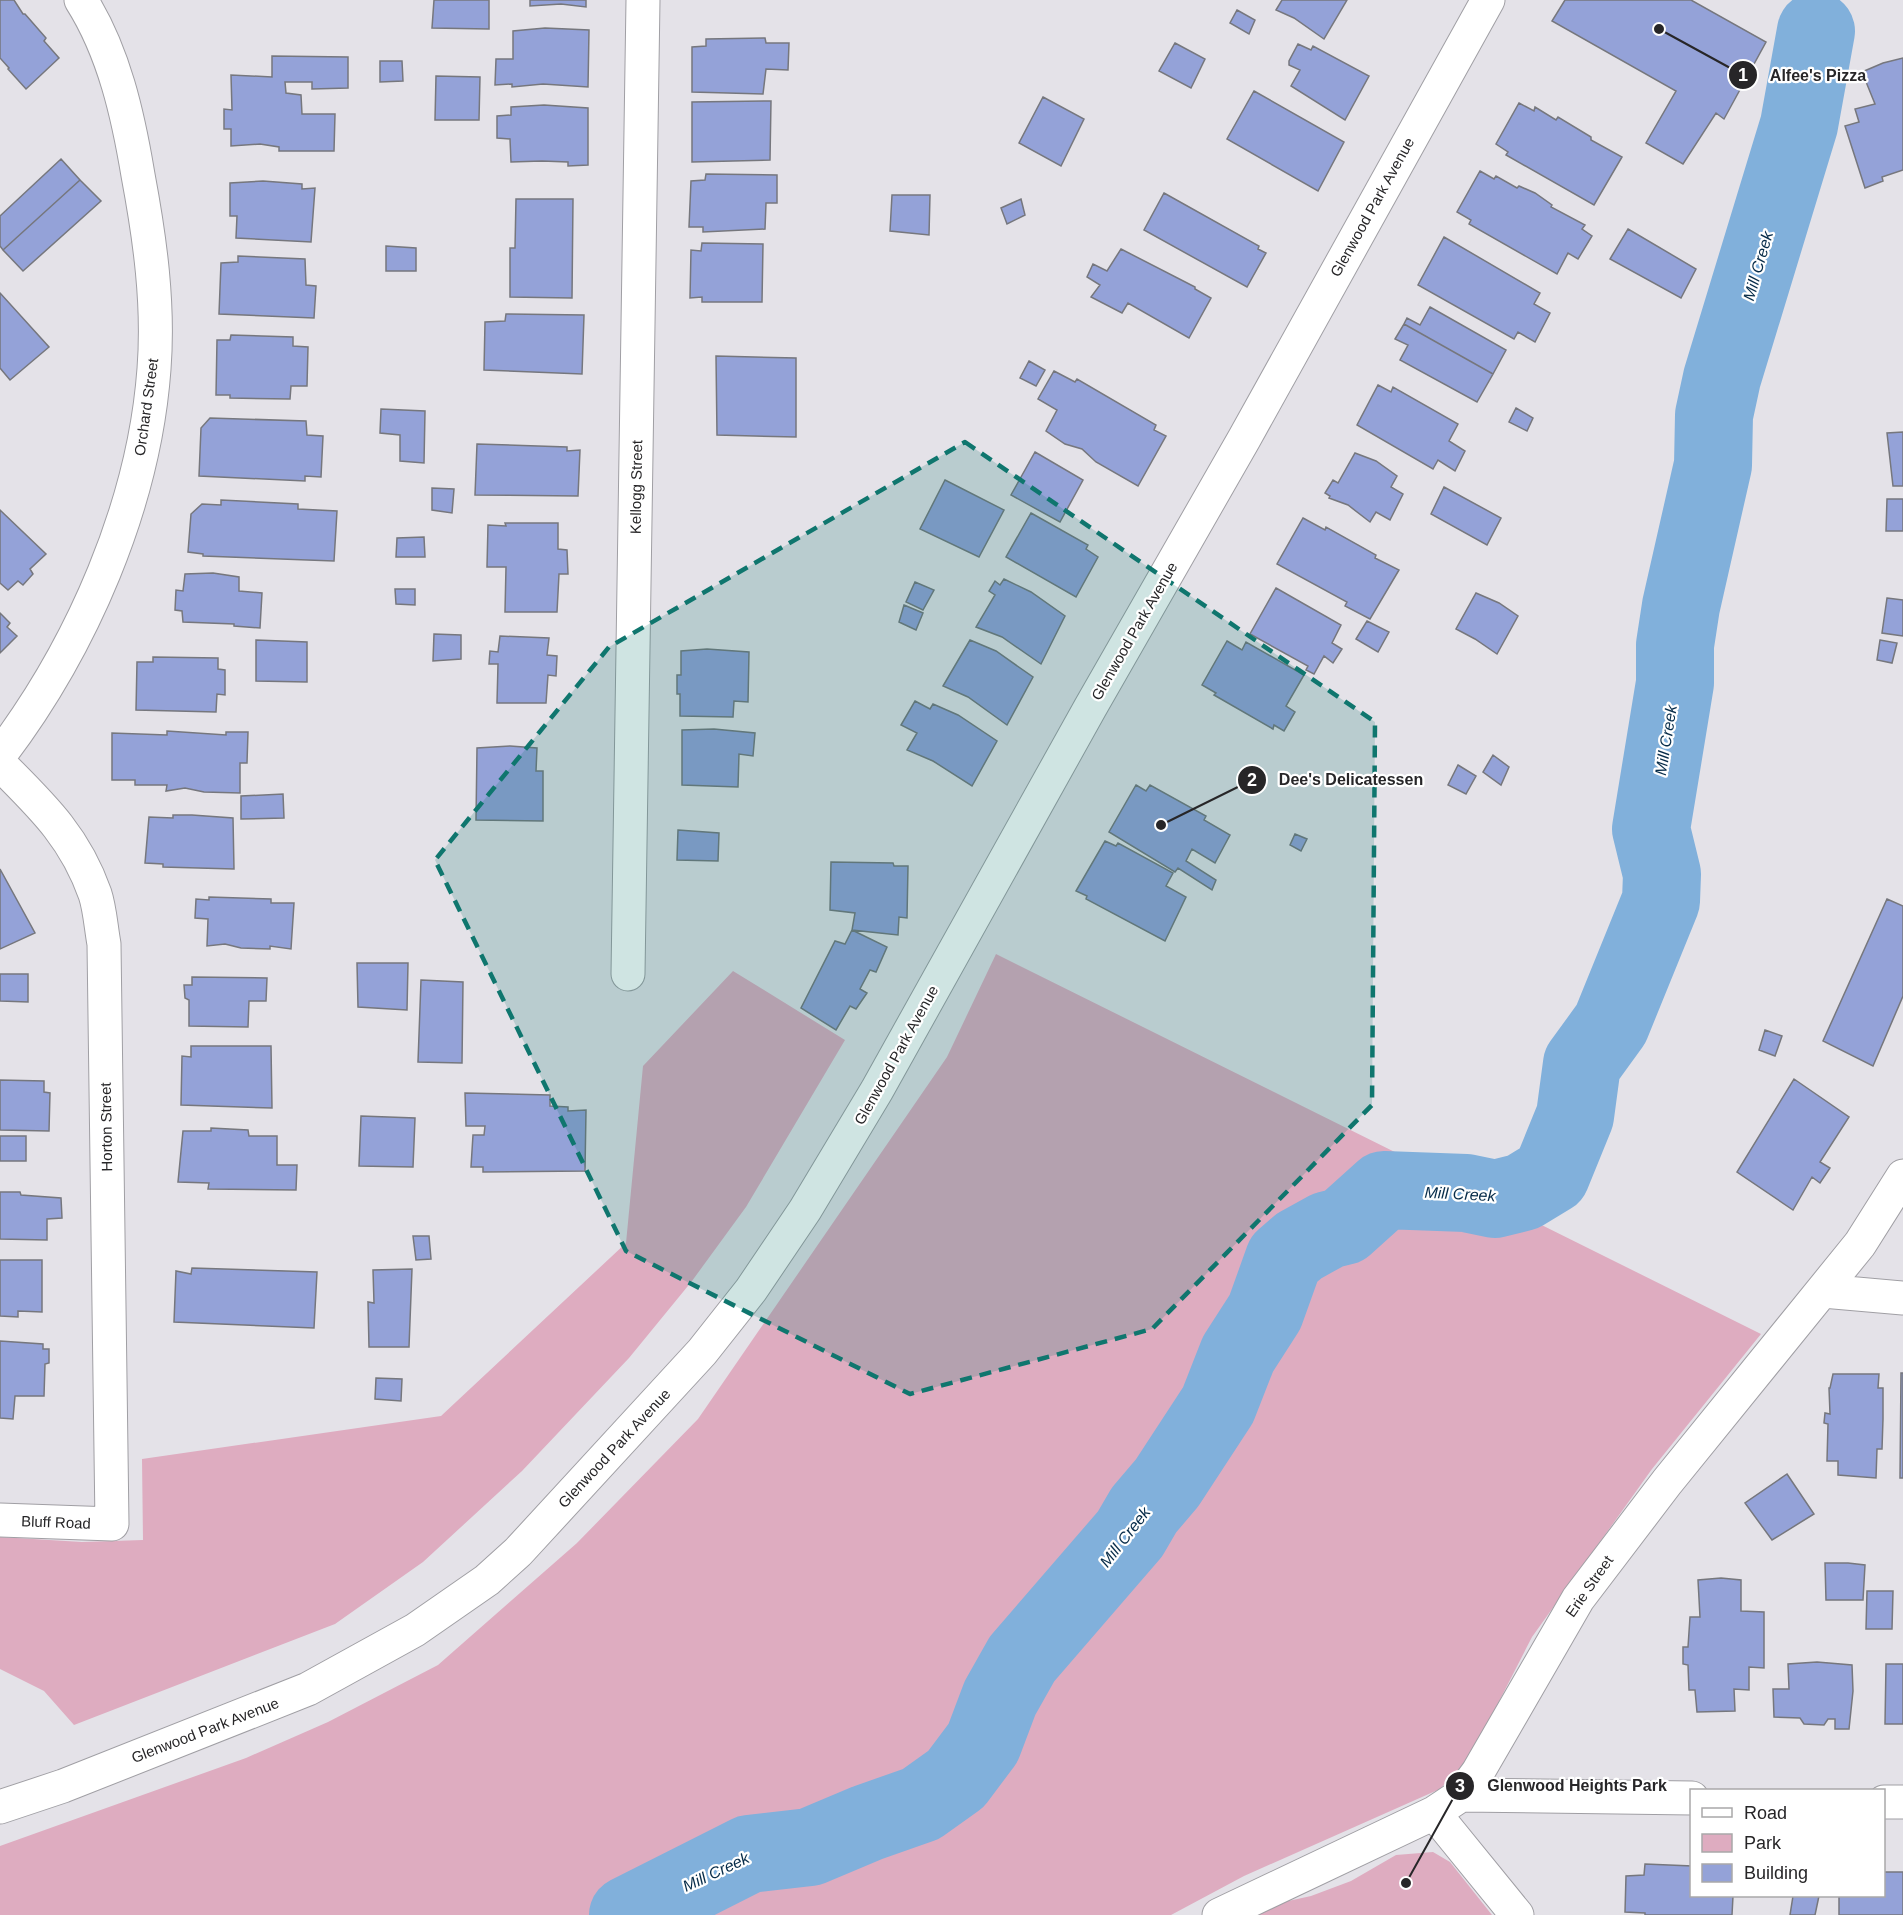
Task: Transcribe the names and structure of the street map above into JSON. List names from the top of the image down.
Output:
{
  "streets": {
    "street": [
      "Glenwood Park Avenue",
      "Orchard Street",
      "Kellogg Street",
      "Horton Street",
      "Bluff Road",
      "Erie Street"
    ]
  },
  "crossings": [
    ["Horton Street", "Bluff Road"]
  ],
  "water": ["Mill Creek"],
  "places": ["Alfee's Pizza", "Dee's Delicatessen", "Glenwood Heights Park"],
  "legend": ["Road", "Park", "Building"]
}
